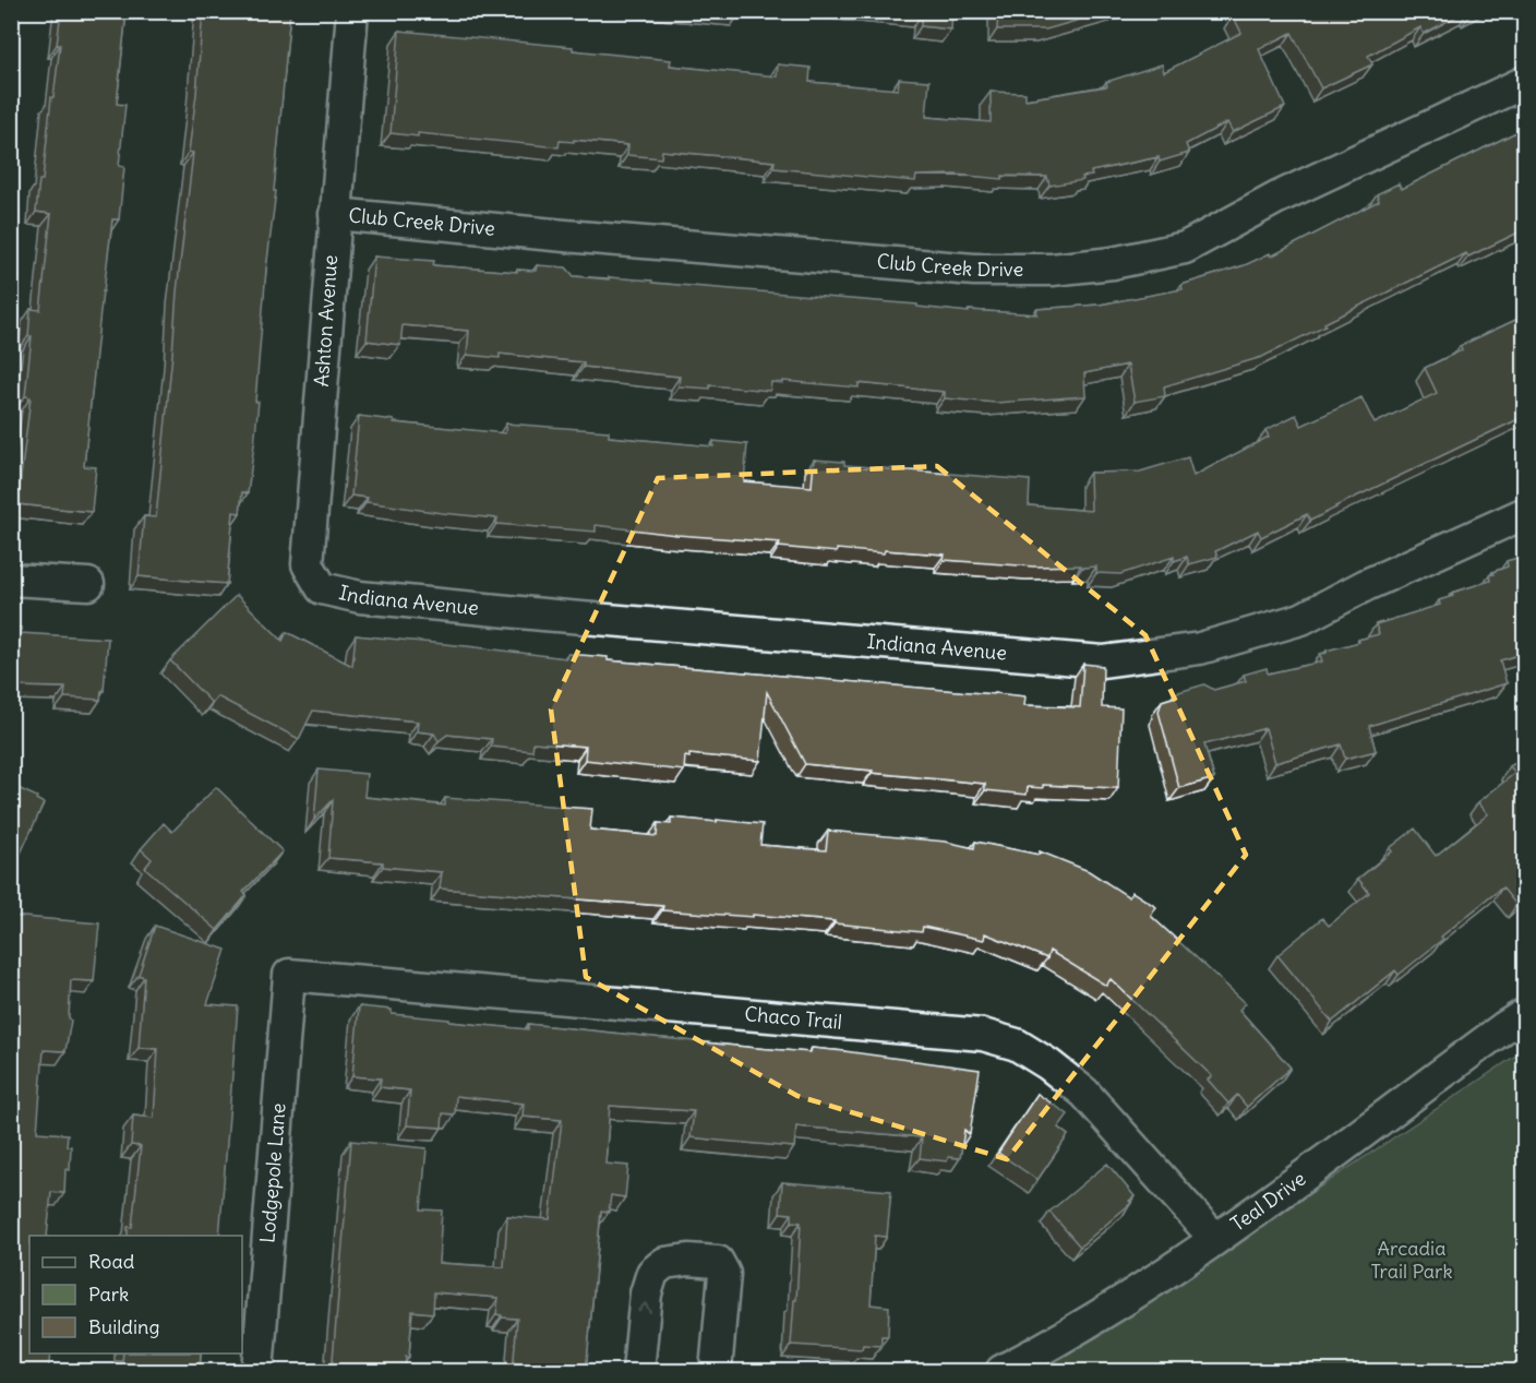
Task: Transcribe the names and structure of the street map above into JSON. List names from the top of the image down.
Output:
{
  "streets": {
    "street": [
      "Club Creek Drive",
      "Ashton Avenue",
      "Indiana Avenue",
      "Chaco Trail",
      "Lodgepole Lane",
      "Teal Drive"
    ]
  },
  "crossings": [
    ["Club Creek Drive", "Ashton Avenue"],
    ["Ashton Avenue", "Indiana Avenue"],
    ["Chaco Trail", "Lodgepole Lane"],
    ["Chaco Trail", "Teal Drive"]
  ],
  "parks": ["Arcadia Trail Park"],
  "legend": ["Road", "Park", "Building"]
}
